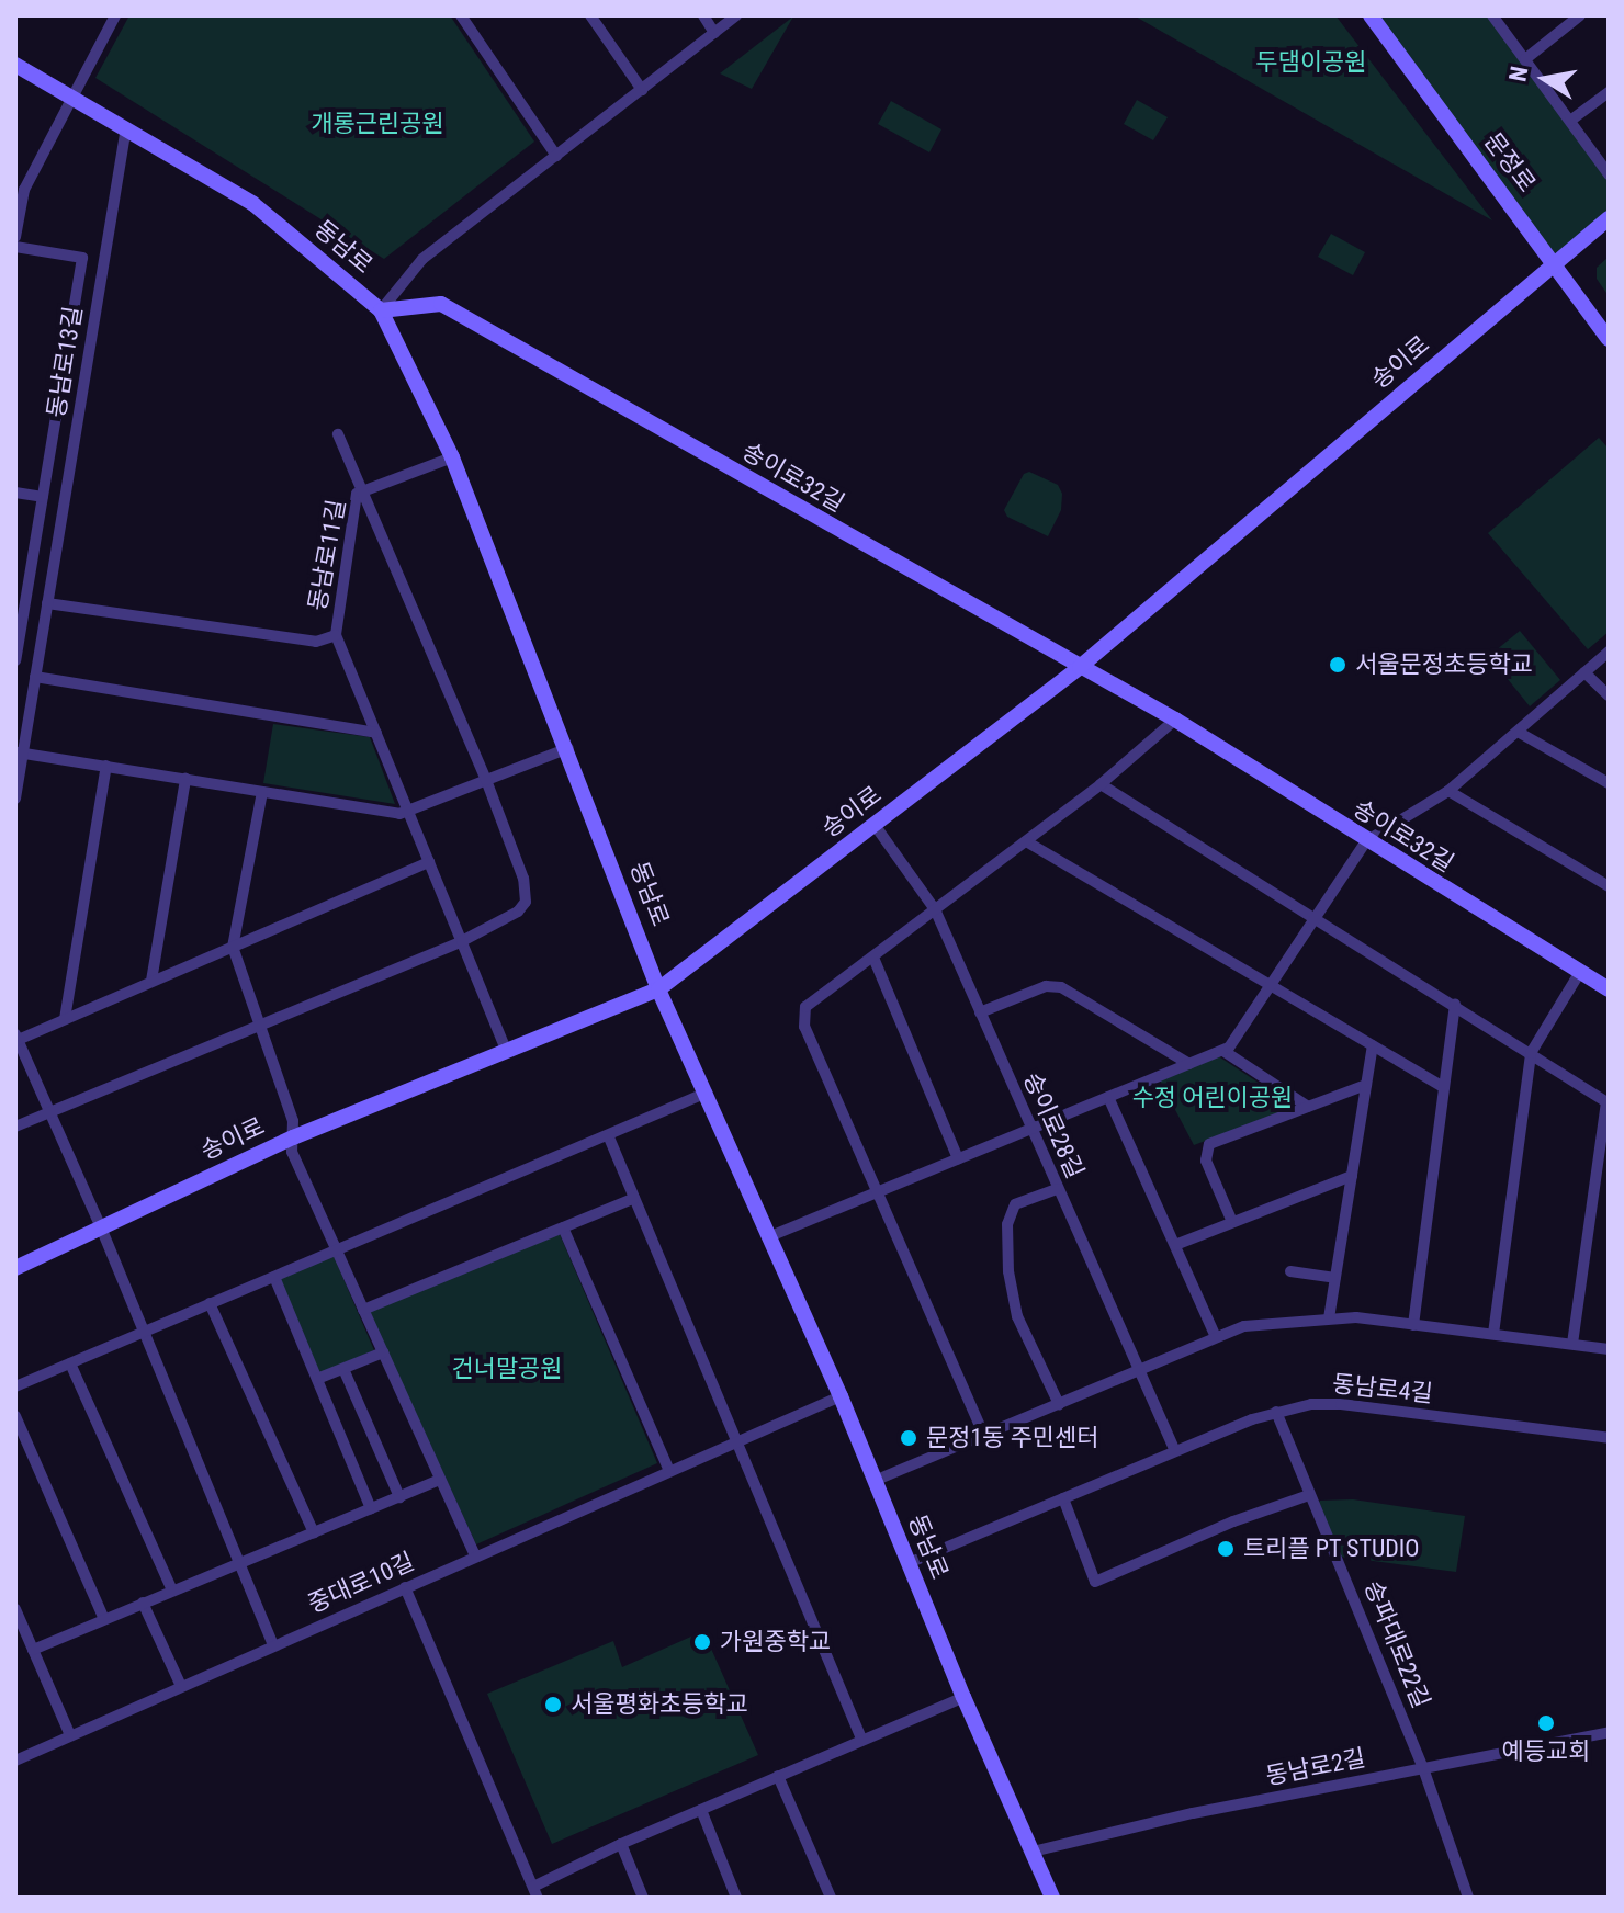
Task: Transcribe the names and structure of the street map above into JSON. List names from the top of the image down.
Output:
{
  "streets": {
    "main road": [
      "문정로",
      "동남로",
      "송이로",
      "송이로32길"
    ],
    "street": [
      "동남로13길",
      "동남로11길",
      "송이로28길",
      "동남로4길",
      "중대로10길",
      "송파대로22길",
      "동남로2길"
    ]
  },
  "crossings": [
    ["문정로", "송이로"],
    ["동남로", "동남로13길"],
    ["동남로", "송이로"],
    ["동남로", "송이로32길"],
    ["동남로", "동남로11길"],
    ["동남로", "동남로4길"],
    ["동남로", "중대로10길"],
    ["동남로", "동남로2길"],
    ["송이로", "송이로32길"],
    ["송이로", "동남로11길"],
    ["송이로", "송이로28길"],
    ["송이로28길", "동남로4길"],
    ["동남로4길", "송파대로22길"],
    ["송파대로22길", "동남로2길"]
  ],
  "parks": [
    "두댐이공원",
    "개롱근린공원",
    "수정 어린이공원",
    "건너말공원"
  ],
  "places": [
    "서울문정초등학교",
    "문정1동 주민센터",
    "트리플 PT STUDIO",
    "가원중학교",
    "서울평화초등학교",
    "예등교회"
  ],
  "north": "left"
}
